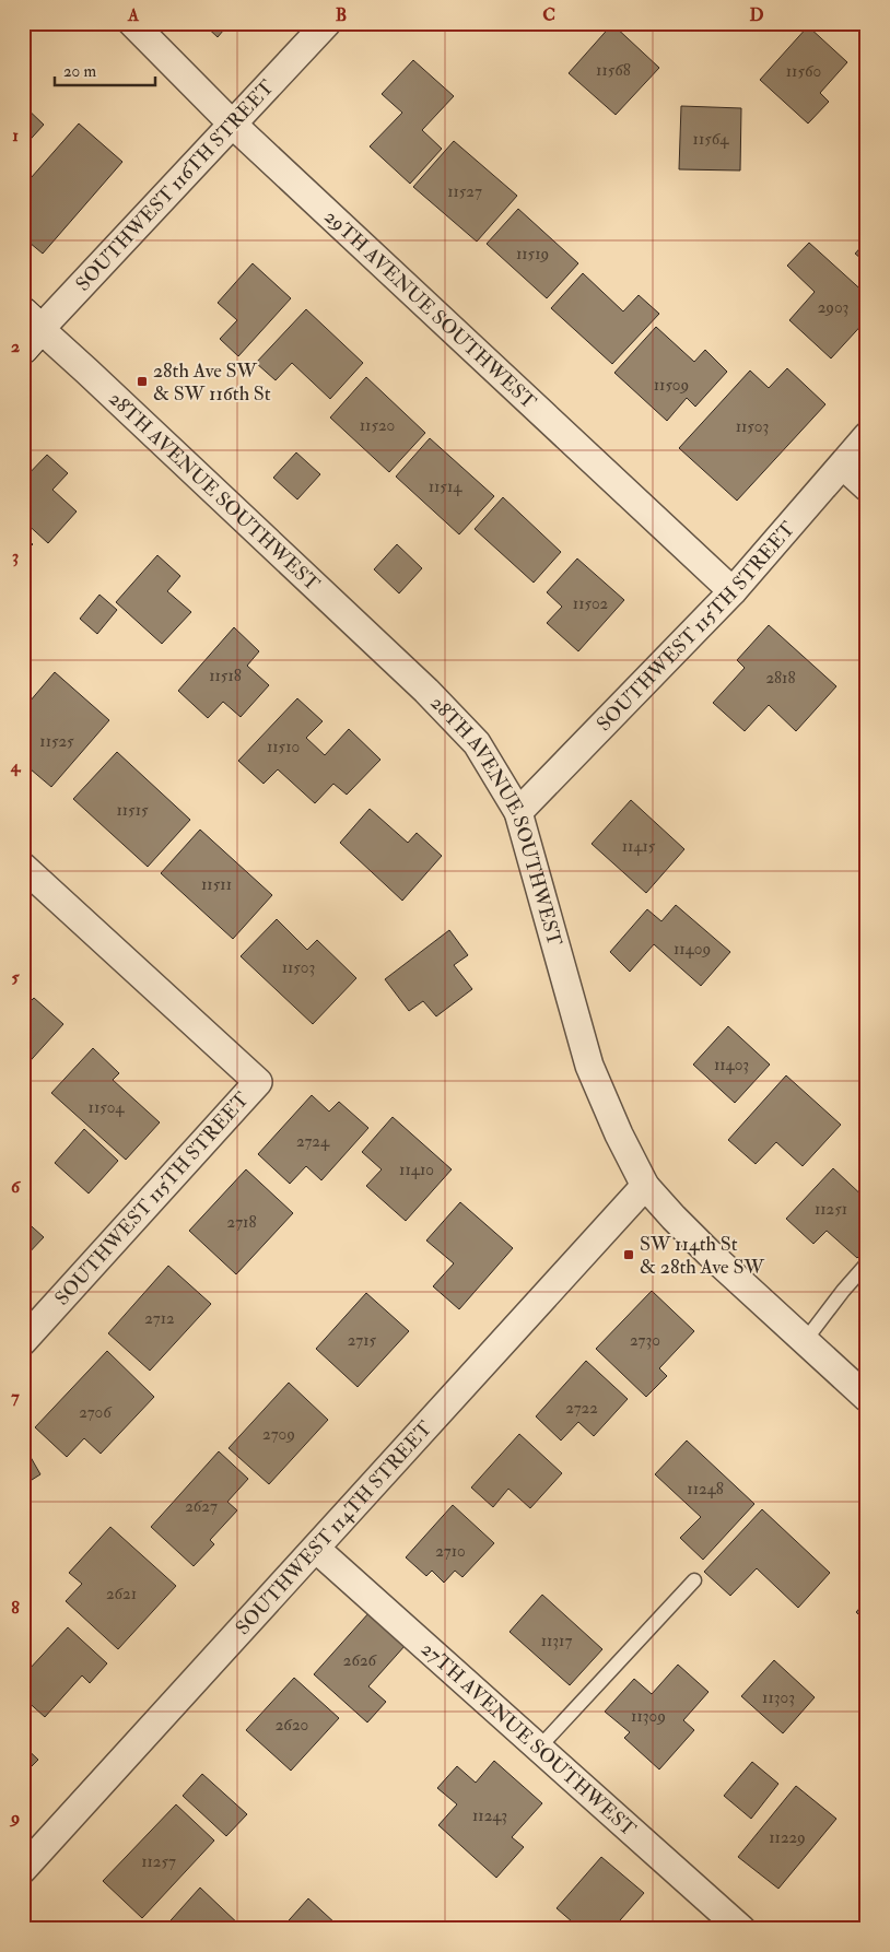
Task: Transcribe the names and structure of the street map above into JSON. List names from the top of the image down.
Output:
{
  "streets": {
    "street": [
      "SOUTHWEST 116TH STREET",
      "29TH AVENUE SOUTHWEST",
      "28TH AVENUE SOUTHWEST",
      "SOUTHWEST 115TH STREET",
      "SOUTHWEST 114TH STREET",
      "27TH AVENUE SOUTHWEST"
    ]
  },
  "crossings": [
    ["SOUTHWEST 116TH STREET", "29TH AVENUE SOUTHWEST"],
    ["SOUTHWEST 116TH STREET", "28TH AVENUE SOUTHWEST"],
    ["29TH AVENUE SOUTHWEST", "SOUTHWEST 115TH STREET"],
    ["28TH AVENUE SOUTHWEST", "SOUTHWEST 115TH STREET"],
    ["28TH AVENUE SOUTHWEST", "SOUTHWEST 114TH STREET"],
    ["SOUTHWEST 114TH STREET", "27TH AVENUE SOUTHWEST"]
  ],
  "places": {
    "transit": ["28th Ave SW & SW 116th St", "SW 114th St & 28th Ave SW"]
  },
  "house_numbers": [
    "11568",
    "11560",
    "11564",
    "11527",
    "11519",
    "2903",
    "11509",
    "11520",
    "11503",
    "11514",
    "11502",
    "11518",
    "2818",
    "11525",
    "11510",
    "11515",
    "11415",
    "11511",
    "11409",
    "11503",
    "11403",
    "11504",
    "2724",
    "11410",
    "11251",
    "2718",
    "2712",
    "2715",
    "2730",
    "2722",
    "2706",
    "2709",
    "11248",
    "2627",
    "2710",
    "2621",
    "11317",
    "2626",
    "11303",
    "11309",
    "2620",
    "11243",
    "11229",
    "11257"
  ],
  "scale_bar": "20 m",
  "grid": {
    "columns": [
      "A",
      "B",
      "C",
      "D"
    ],
    "rows": [
      "1",
      "2",
      "3",
      "4",
      "5",
      "6",
      "7",
      "8",
      "9"
    ]
  }
}
